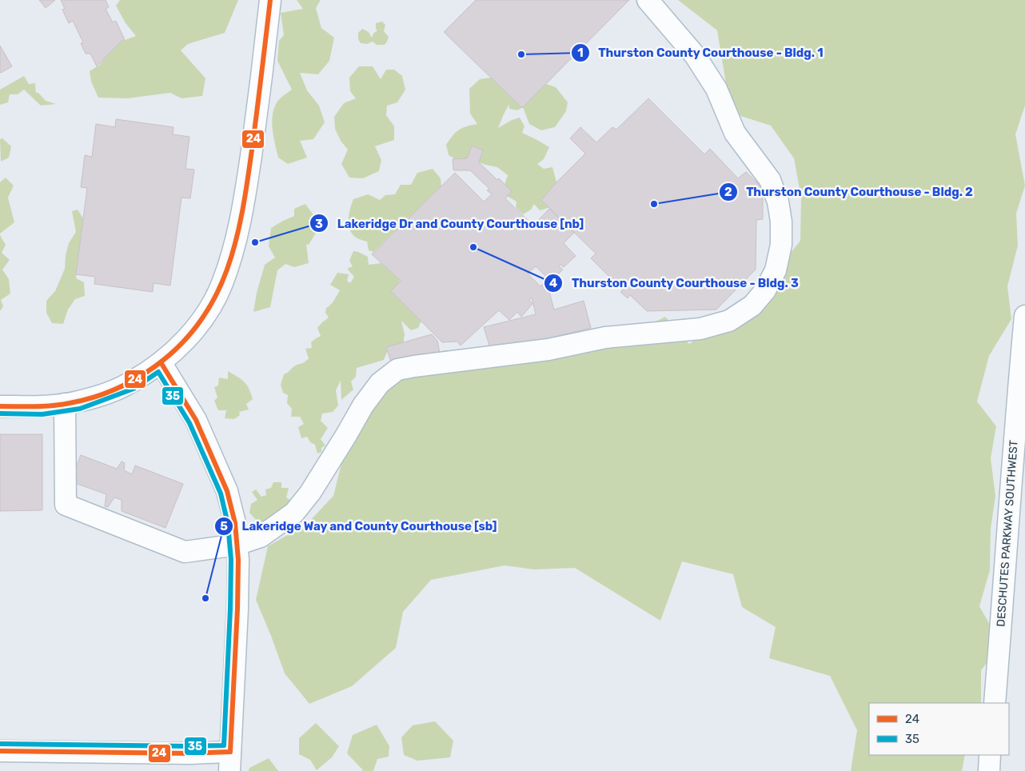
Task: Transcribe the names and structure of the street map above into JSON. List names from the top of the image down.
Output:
{
  "streets": {
    "street": ["DESCHUTES PARKWAY SOUTHWEST"]
  },
  "places": [
    "Thurston County Courthouse - Bldg. 1",
    "Thurston County Courthouse - Bldg. 2",
    "Lakeridge Dr and County Courthouse [nb]",
    "Thurston County Courthouse - Bldg. 3",
    "Lakeridge Way and County Courthouse [sb]"
  ],
  "lines": ["transit line 24", "transit line 35"],
  "legend": ["24", "35"]
}
